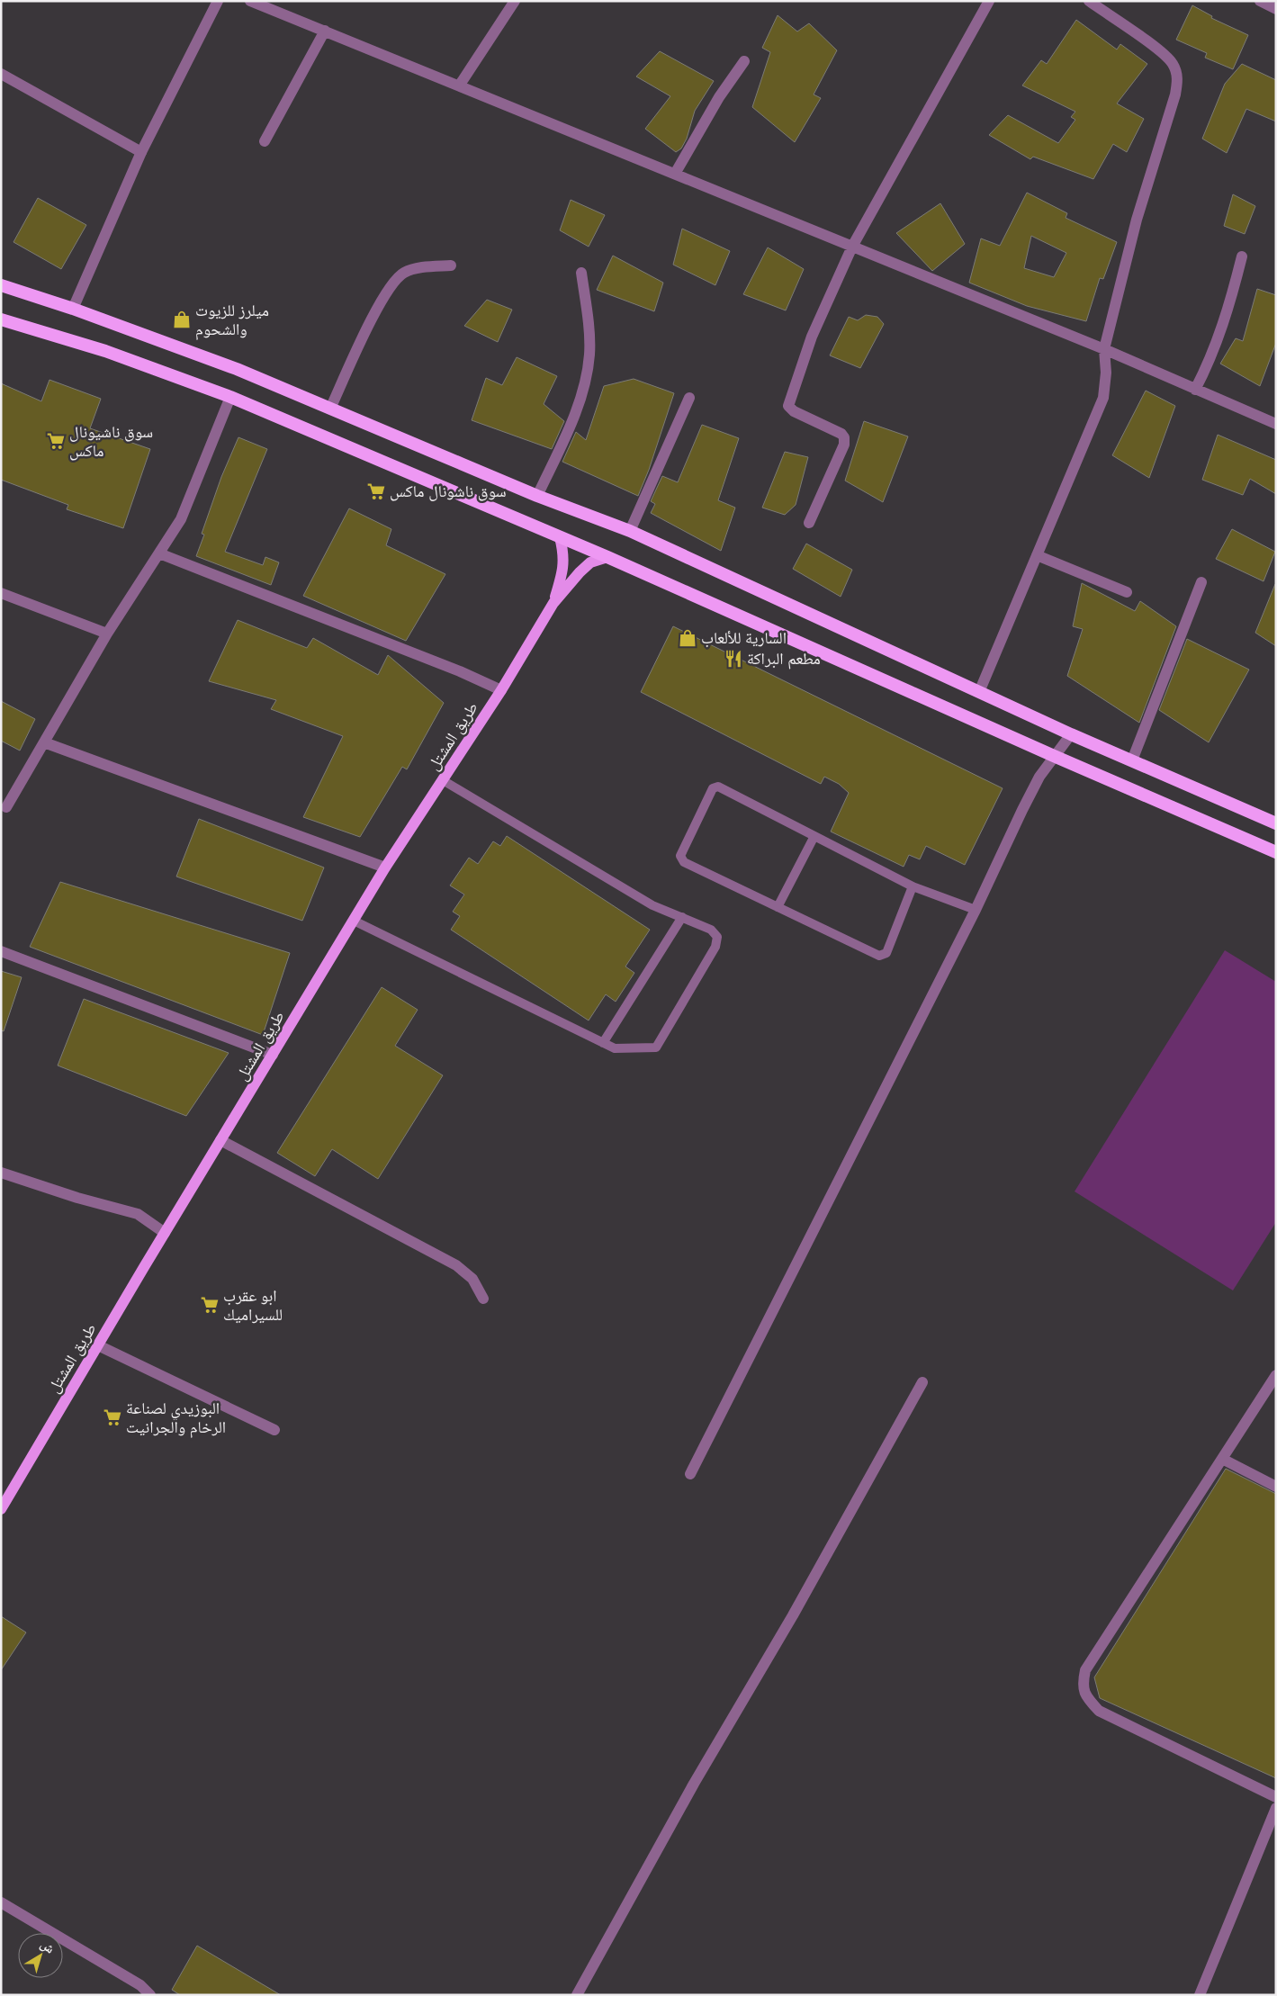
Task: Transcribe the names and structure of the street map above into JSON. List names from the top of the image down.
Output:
{
  "streets": {
    "main road": ["طريق المشتل"]
  },
  "places": {
    "shop": ["ميلرز للزيوت والشحوم", "السارية للألعاب"],
    "supermarket": [
      "سوق ناشيونال ماكس",
      "سوق ناشونال ماكس",
      "ابو عقرب للسيراميك",
      "البوزيدي لصناعة الرخام والجرانيت"
    ],
    "restaurant": ["مطعم البراكة"]
  },
  "north": "top right"
}
